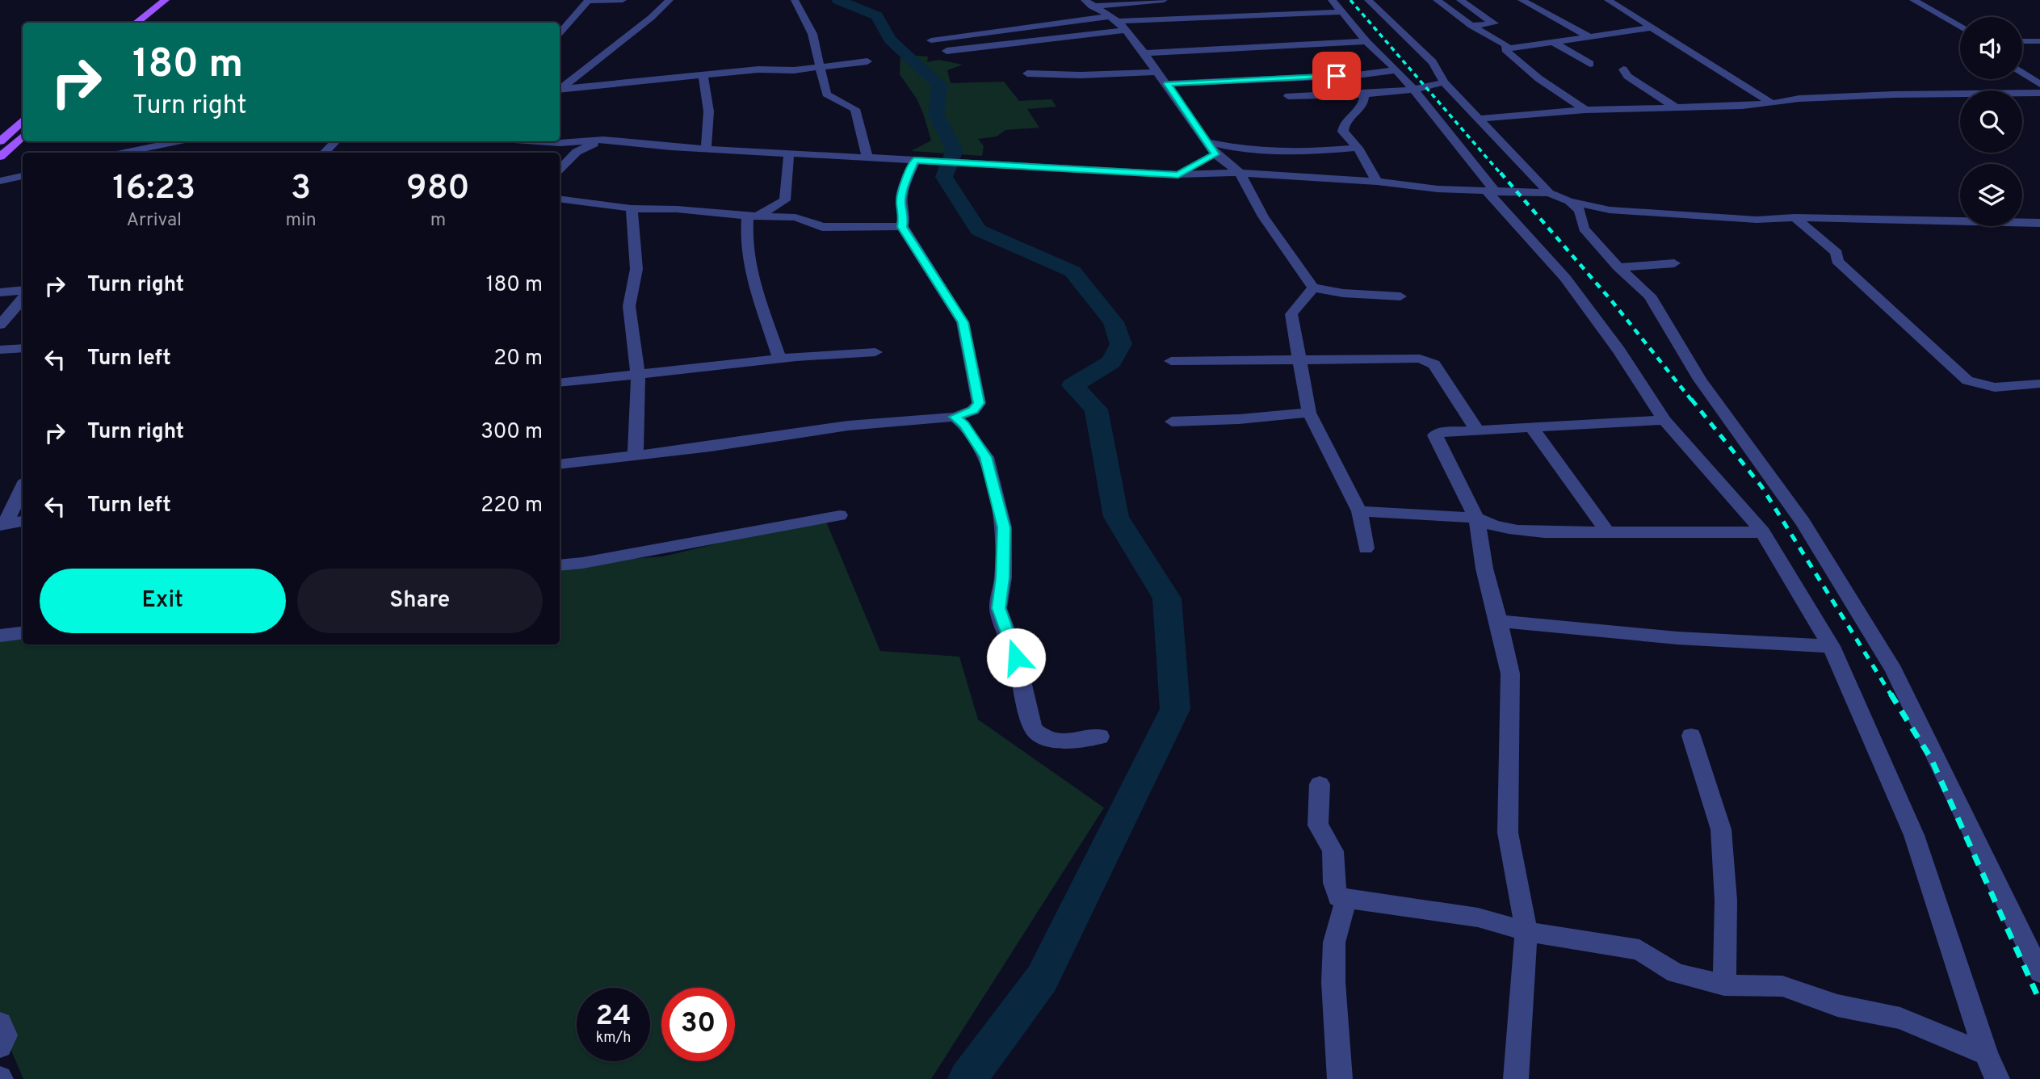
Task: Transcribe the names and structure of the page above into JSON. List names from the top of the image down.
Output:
{
  "page": {
    "turn": ["180 m", "Turn right"],
    "eta": [
      "16:23",
      "Arrival",
      "3",
      "min",
      "980",
      "m"
    ],
    "list": [
      {
        "name": "Turn right",
        "value": "180 m"
      },
      {
        "name": "Turn left",
        "value": "20 m"
      },
      {
        "name": "Turn right",
        "value": "300 m"
      },
      {
        "name": "Turn left",
        "value": "220 m"
      }
    ],
    "buttons": ["Exit", "Share"],
    "speed": "24 km/h",
    "limit": "30"
  }
}
